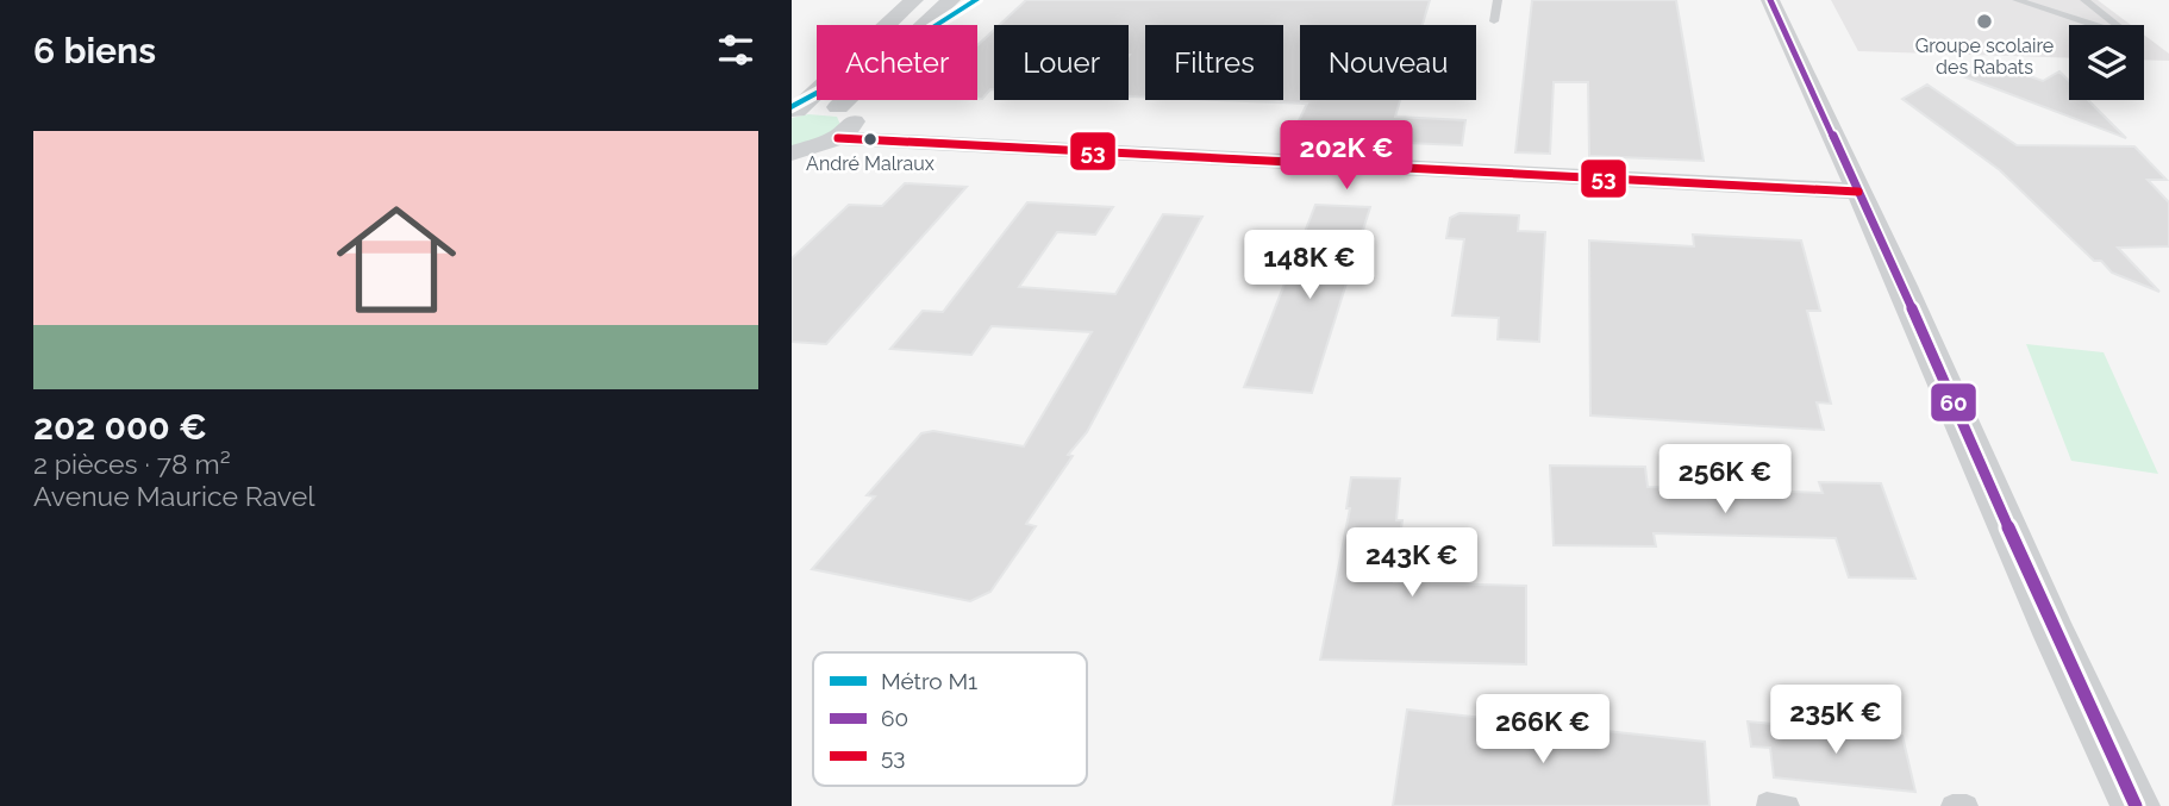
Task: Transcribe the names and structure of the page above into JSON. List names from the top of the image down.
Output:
{
  "places": ["Groupe scolaire des Rabats", "André Malraux"],
  "lines": ["metro line M1", "transit line 60", "transit line 53"],
  "legend": ["Métro M1", "60", "53"],
  "page": {
    "heading": "6 biens",
    "chip": [
      "Acheter",
      "Louer",
      "Filtres",
      "Nouveau"
    ],
    "list": [
      {
        "name": "202 000 €",
        "note": "2 pièces · 78 m² · Avenue Maurice Ravel"
      }
    ],
    "price": [
      "202K €",
      "148K €",
      "256K €",
      "243K €",
      "235K €",
      "266K €"
    ]
  }
}
